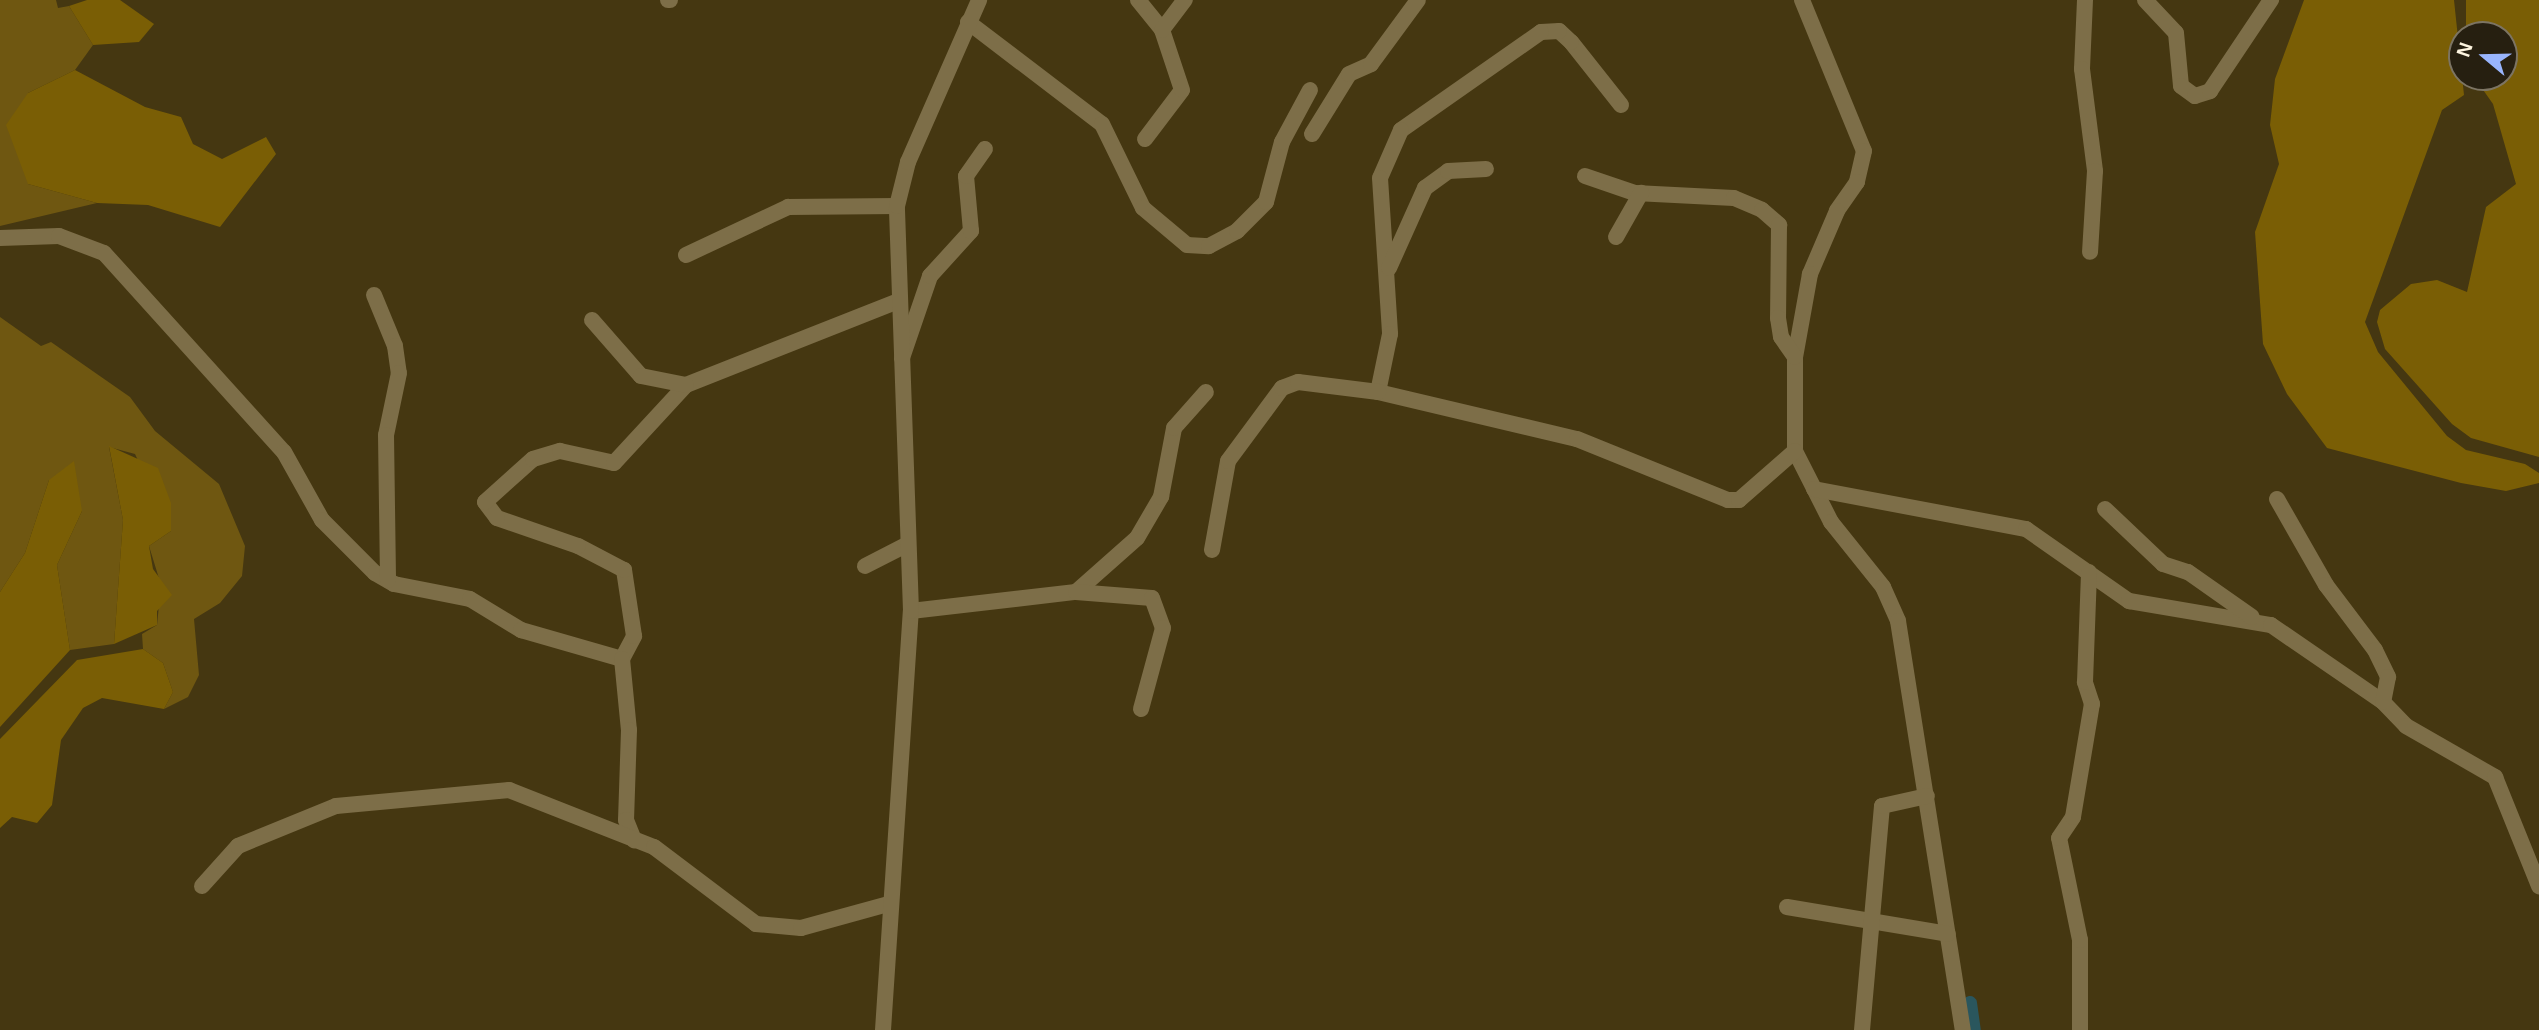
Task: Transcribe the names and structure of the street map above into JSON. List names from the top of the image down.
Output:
{
  "north": "left"
}
